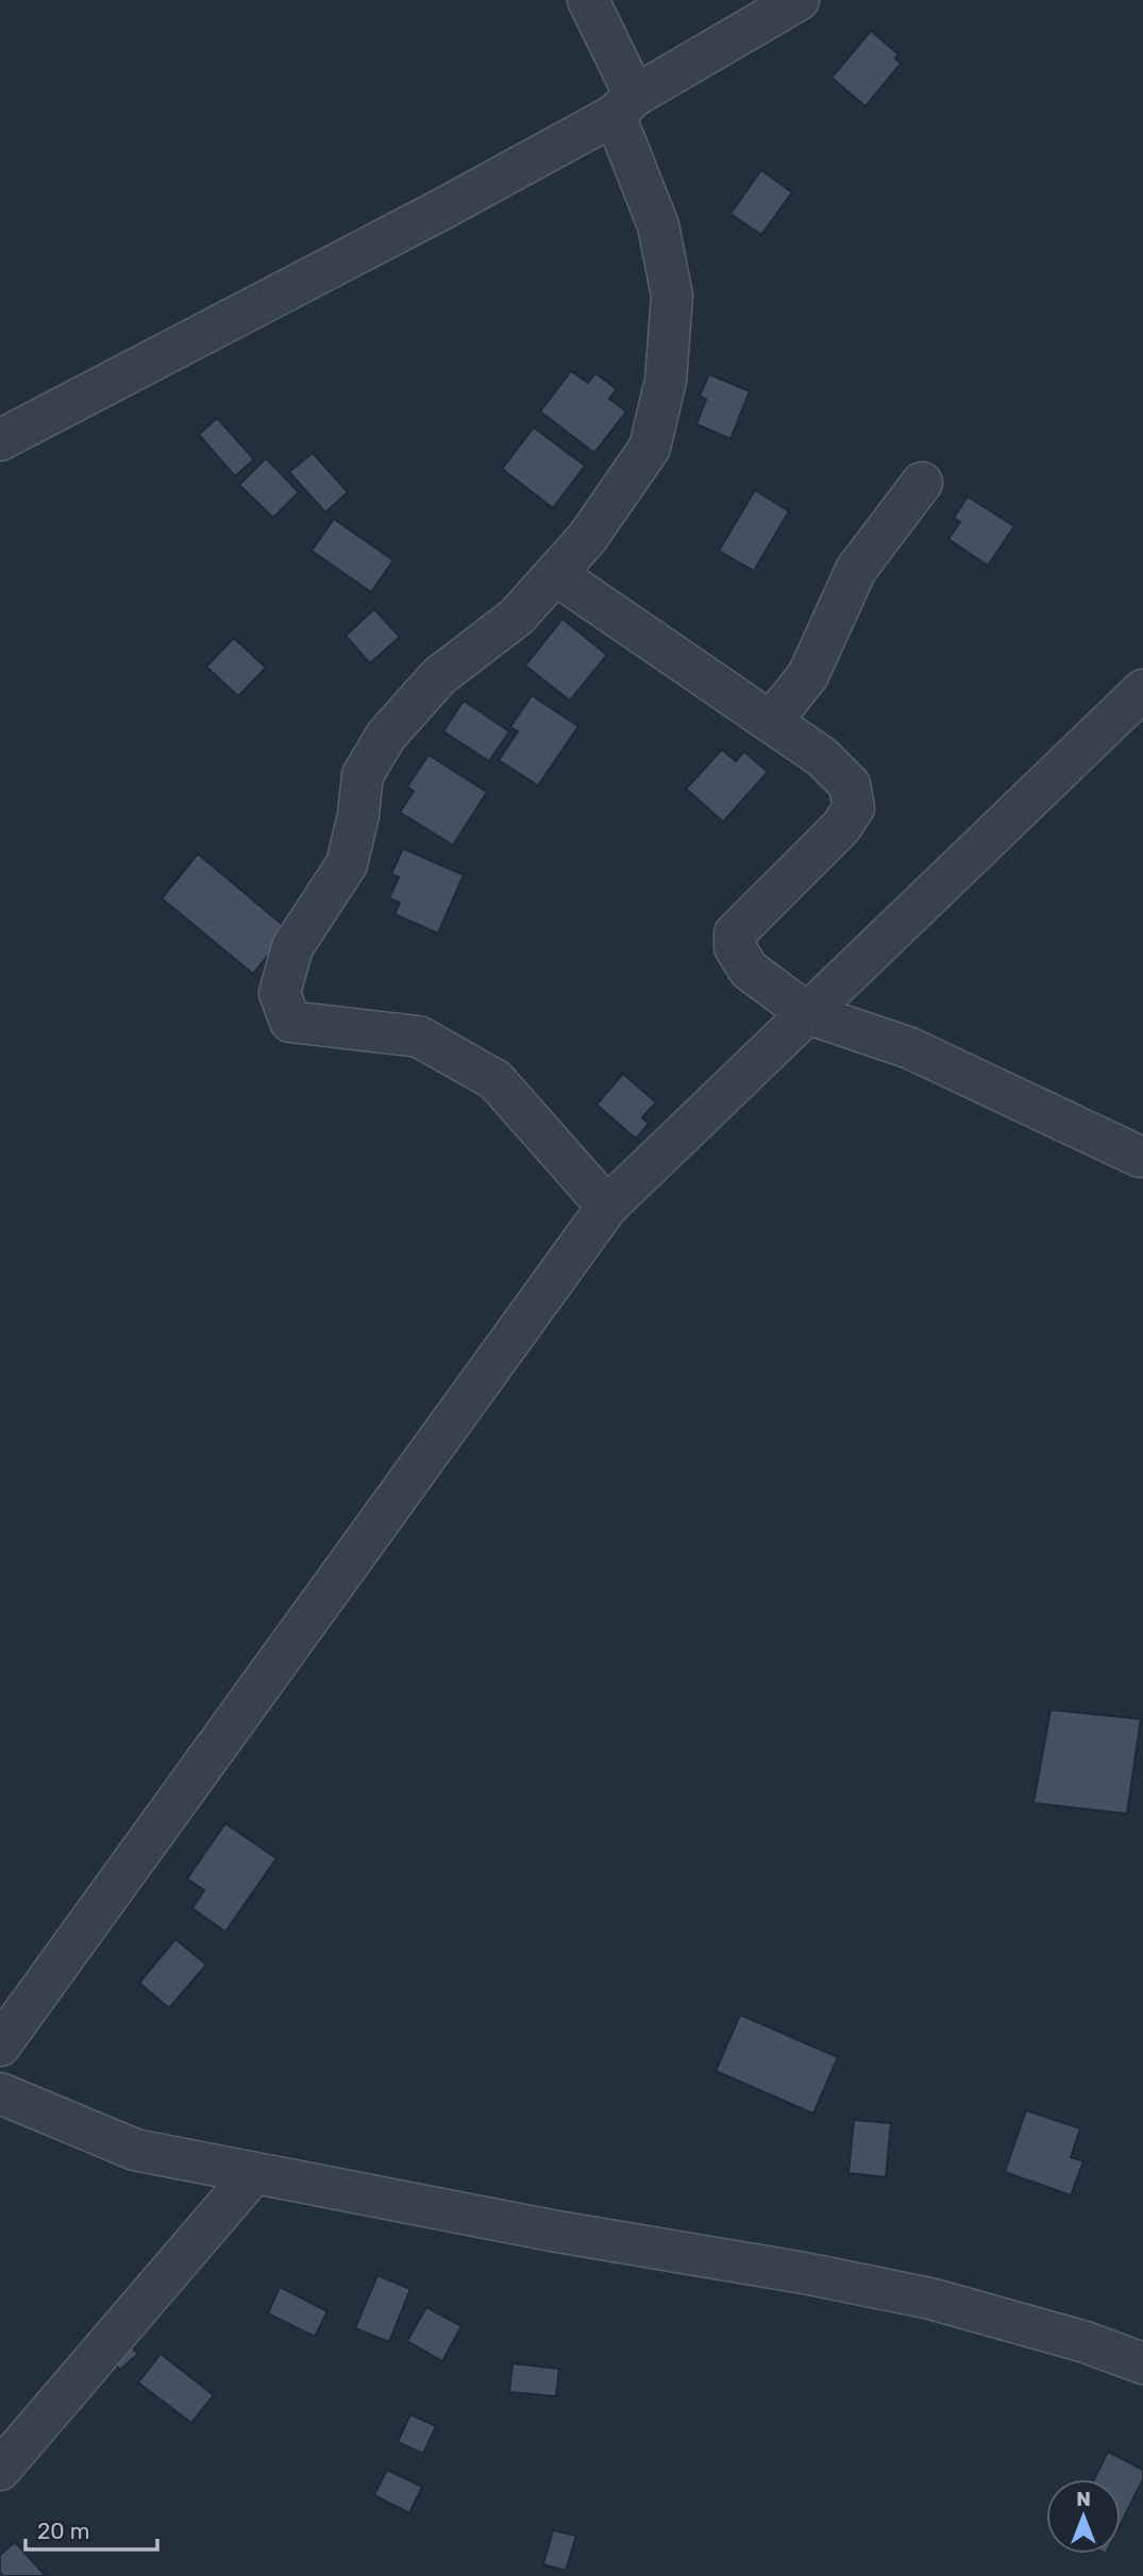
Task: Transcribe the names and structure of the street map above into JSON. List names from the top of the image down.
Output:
{
  "scale_bar": "20 m",
  "north": "top"
}
